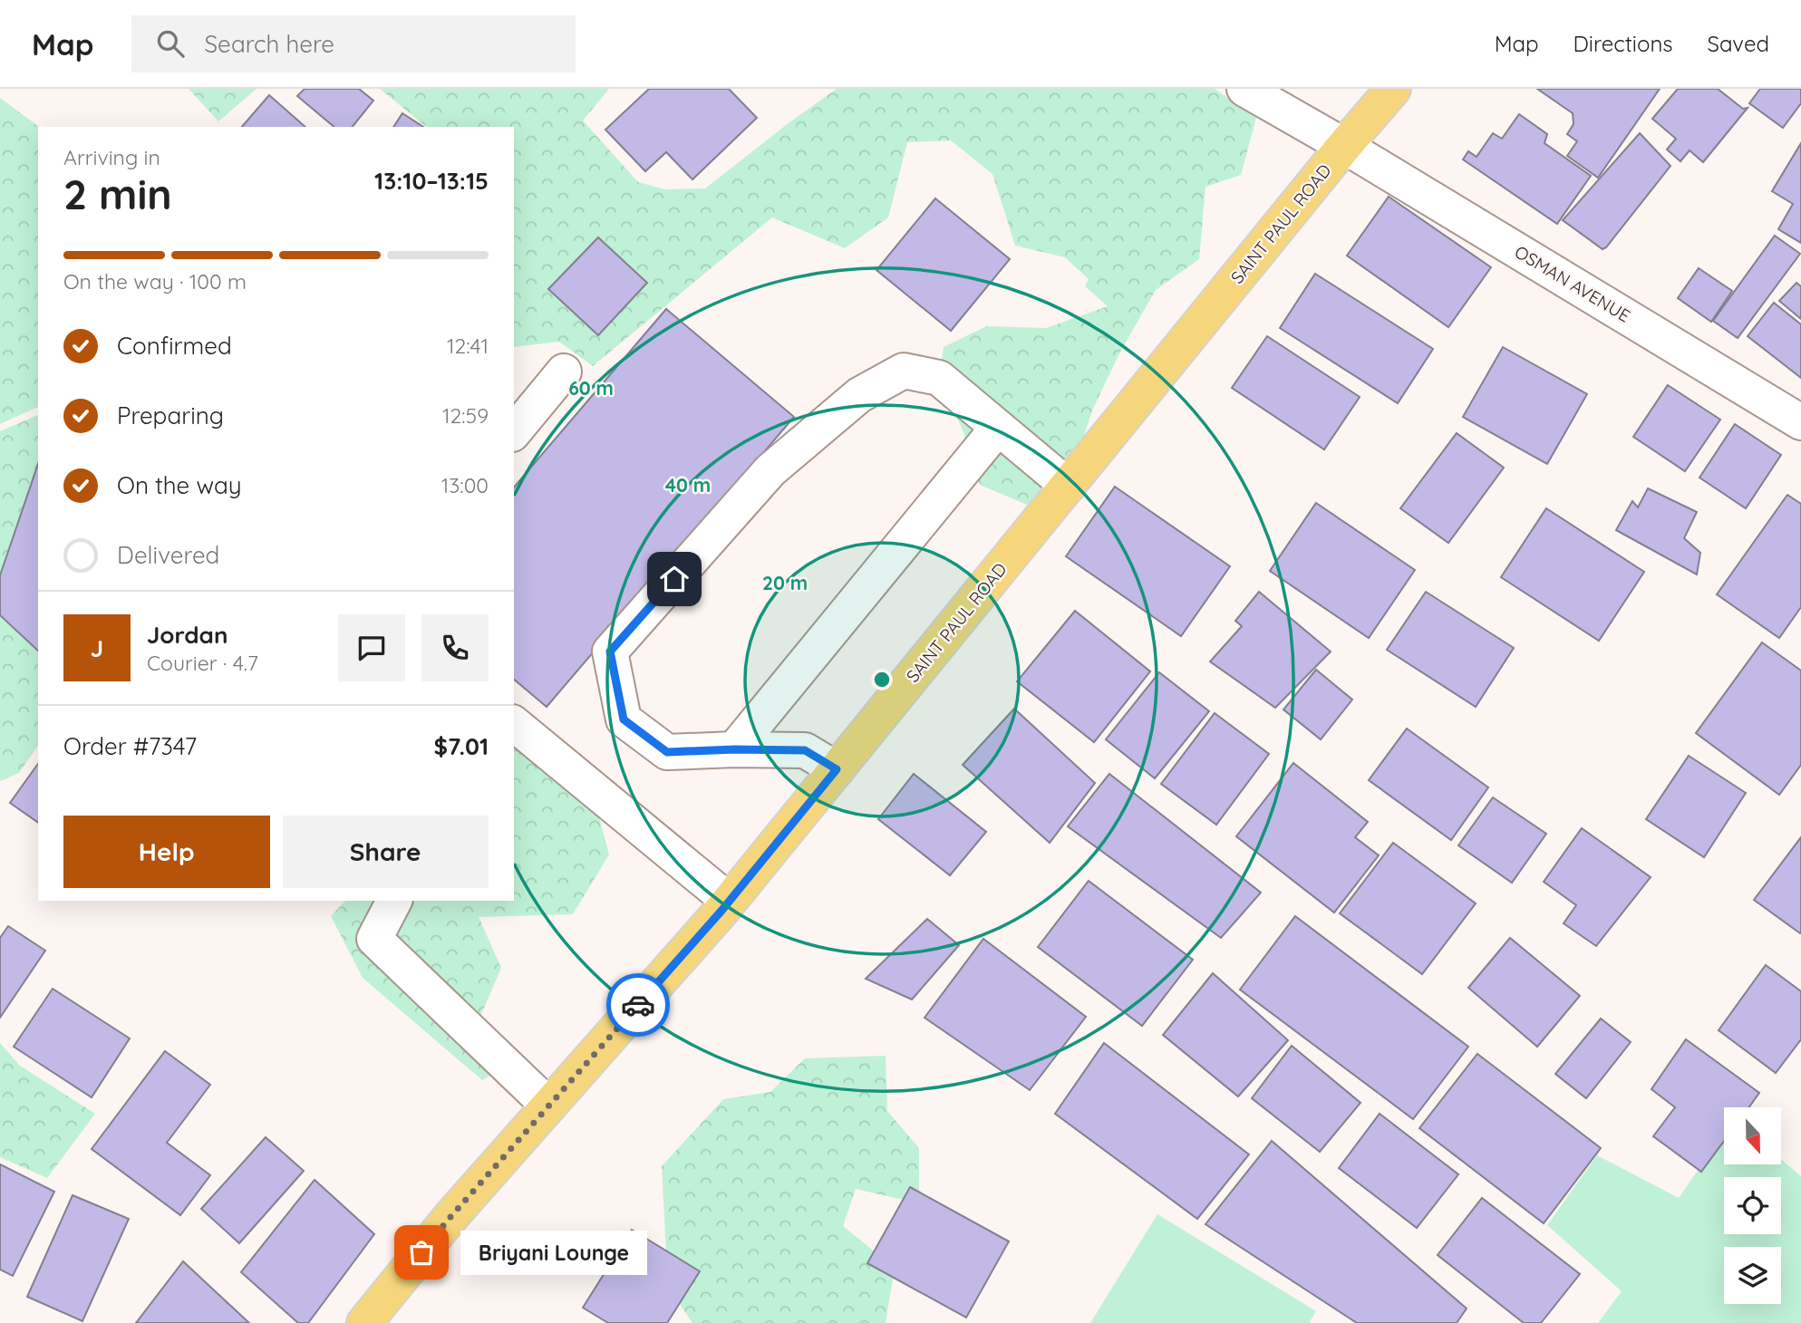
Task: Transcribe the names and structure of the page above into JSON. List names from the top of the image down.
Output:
{
  "streets": {
    "main road": ["SAINT PAUL ROAD"],
    "street": ["OSMAN AVENUE"]
  },
  "crossings": [
    ["SAINT PAUL ROAD", "OSMAN AVENUE"]
  ],
  "places": ["Briyani Lounge"],
  "north": "bottom",
  "page": {
    "header": "Map",
    "search": "Search here",
    "nav": ["Map", "Directions", "Saved"],
    "heading": ["2 min", "Arriving in", "13:10–13:15"],
    "panel": [
      "Jordan",
      "Courier · 4.7",
      "Order #7347",
      "$7.01"
    ],
    "bar": "On the way · 100 m",
    "list": [
      ["Confirmed", "12:41"],
      ["Preparing", "12:59"],
      ["On the way", "13:00"],
      "Delivered"
    ],
    "round": "J",
    "buttons": ["Help", "Share"],
    "bubble": "Briyani Lounge"
  },
  "rings": ["60 m", "40 m", "20 m"]
}
